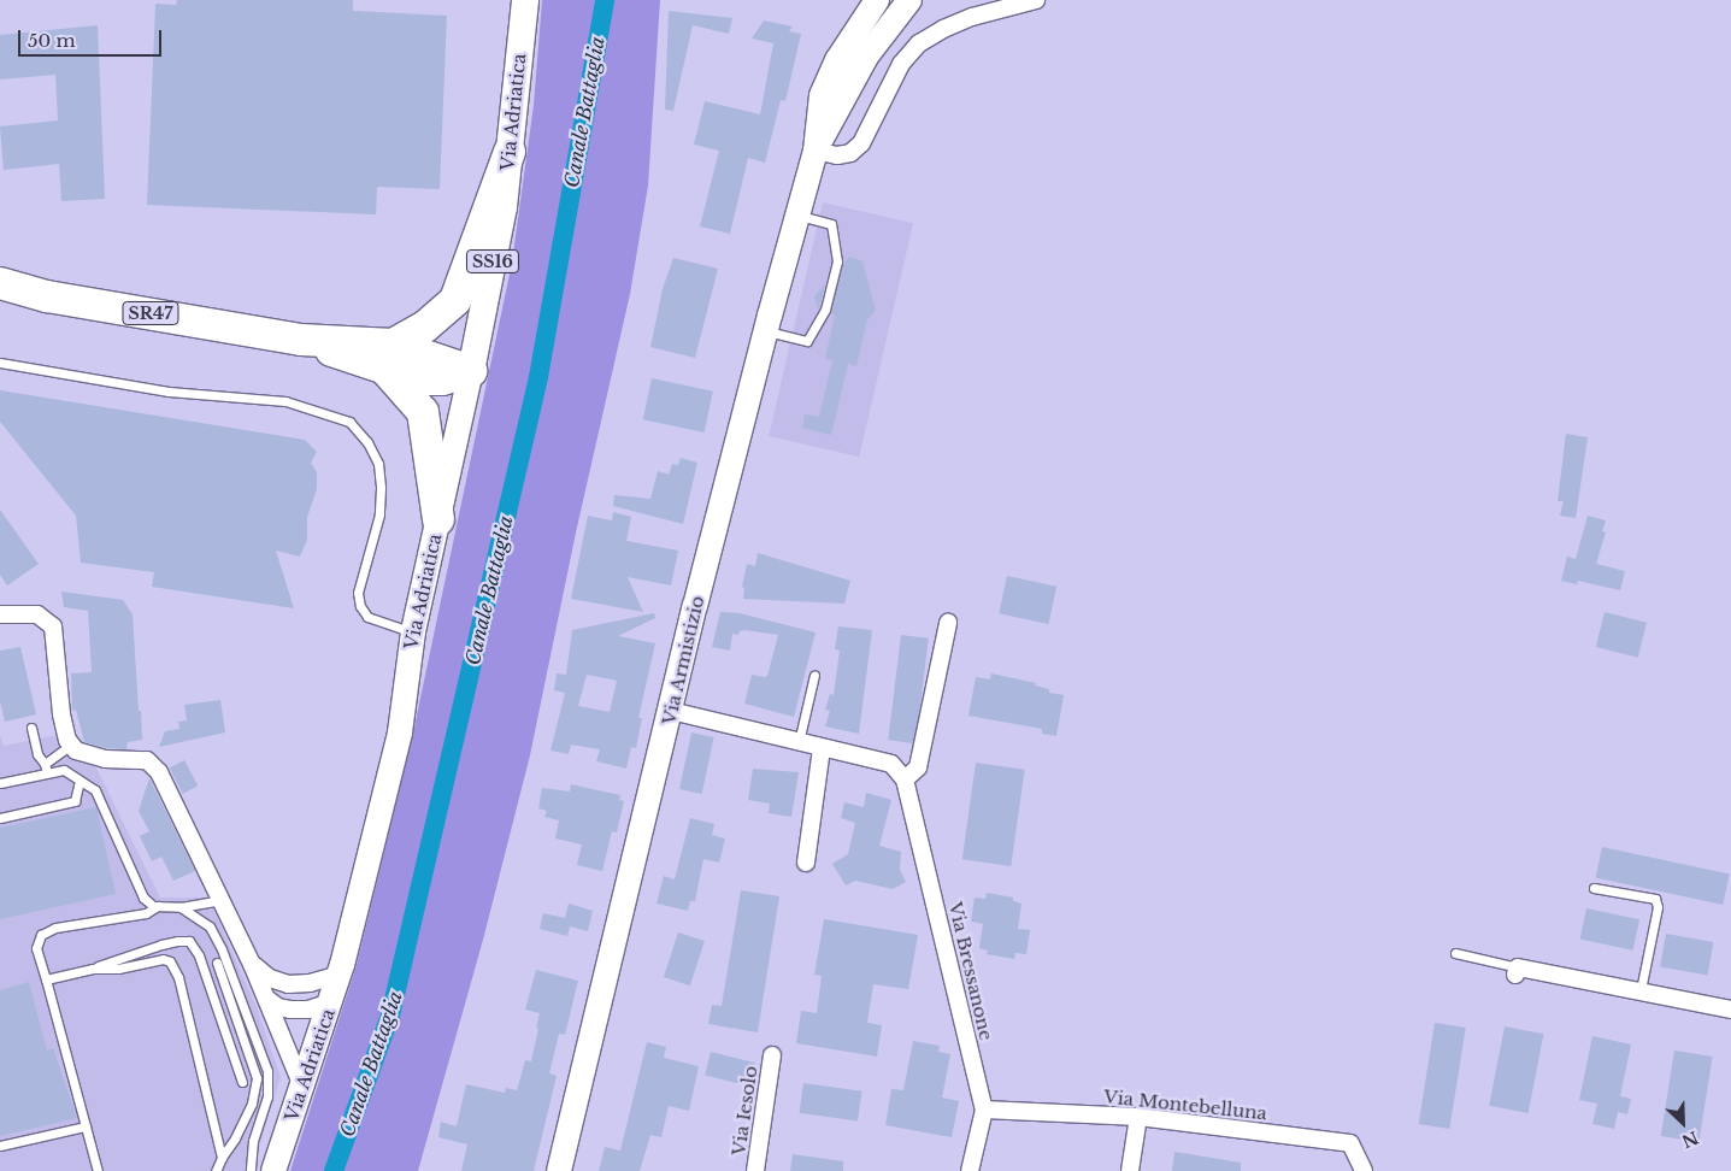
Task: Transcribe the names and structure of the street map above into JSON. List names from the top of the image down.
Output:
{
  "streets": {
    "highway": ["SR47"],
    "main road": ["Via Adriatica", "SS16"],
    "street": [
      "Via Armistizio",
      "Via Bressanone",
      "Via Montebelluna",
      "Via Iesolo"
    ]
  },
  "crossings": [
    ["Via Adriatica", "SR47"],
    ["Via Bressanone", "Via Montebelluna"]
  ],
  "water": ["Canale Battaglia"],
  "scale_bar": "50 m",
  "north": "bottom right"
}
